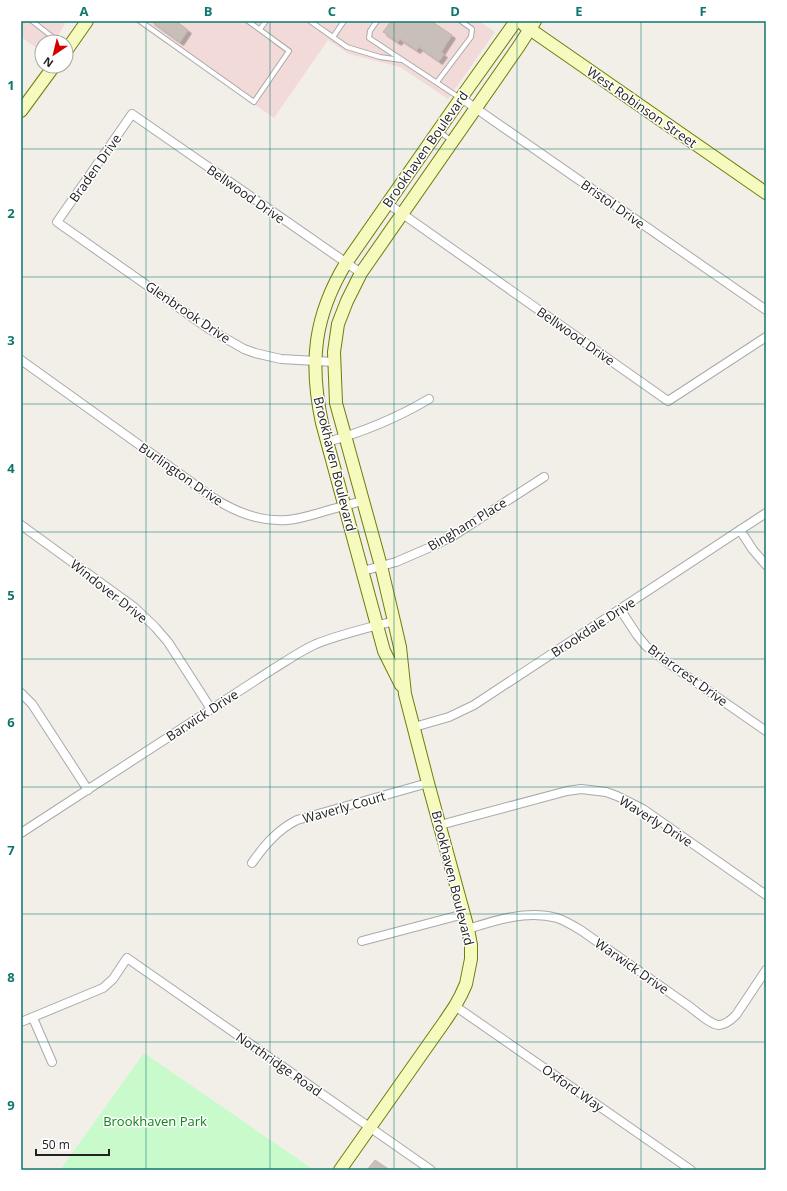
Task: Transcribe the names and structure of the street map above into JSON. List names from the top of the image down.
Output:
{
  "streets": {
    "street": [
      "West Robinson Street",
      "Brookhaven Boulevard",
      "Braden Drive",
      "Bellwood Drive",
      "Bristol Drive",
      "Glenbrook Drive",
      "Burlington Drive",
      "Bingham Place",
      "Windover Drive",
      "Brookdale Drive",
      "Briarcrest Drive",
      "Barwick Drive",
      "Waverly Court",
      "Waverly Drive",
      "Warwick Drive",
      "Northridge Road",
      "Oxford Way"
    ]
  },
  "crossings": [
    ["West Robinson Street", "Brookhaven Boulevard"],
    ["Brookhaven Boulevard", "Bellwood Drive"],
    ["Brookhaven Boulevard", "Bristol Drive"],
    ["Brookhaven Boulevard", "Glenbrook Drive"],
    ["Brookhaven Boulevard", "Burlington Drive"],
    ["Brookhaven Boulevard", "Bingham Place"],
    ["Brookhaven Boulevard", "Brookdale Drive"],
    ["Brookhaven Boulevard", "Barwick Drive"],
    ["Brookhaven Boulevard", "Waverly Court"],
    ["Brookhaven Boulevard", "Waverly Drive"],
    ["Brookhaven Boulevard", "Warwick Drive"],
    ["Brookhaven Boulevard", "Northridge Road"],
    ["Brookhaven Boulevard", "Oxford Way"],
    ["Braden Drive", "Bellwood Drive"],
    ["Braden Drive", "Glenbrook Drive"],
    ["Windover Drive", "Barwick Drive"],
    ["Brookdale Drive", "Briarcrest Drive"]
  ],
  "parks": ["Brookhaven Park"],
  "scale_bar": "50 m",
  "north": "bottom left",
  "grid": {
    "columns": [
      "A",
      "B",
      "C",
      "D",
      "E",
      "F"
    ],
    "rows": [
      "1",
      "2",
      "3",
      "4",
      "5",
      "6",
      "7",
      "8",
      "9"
    ]
  }
}
